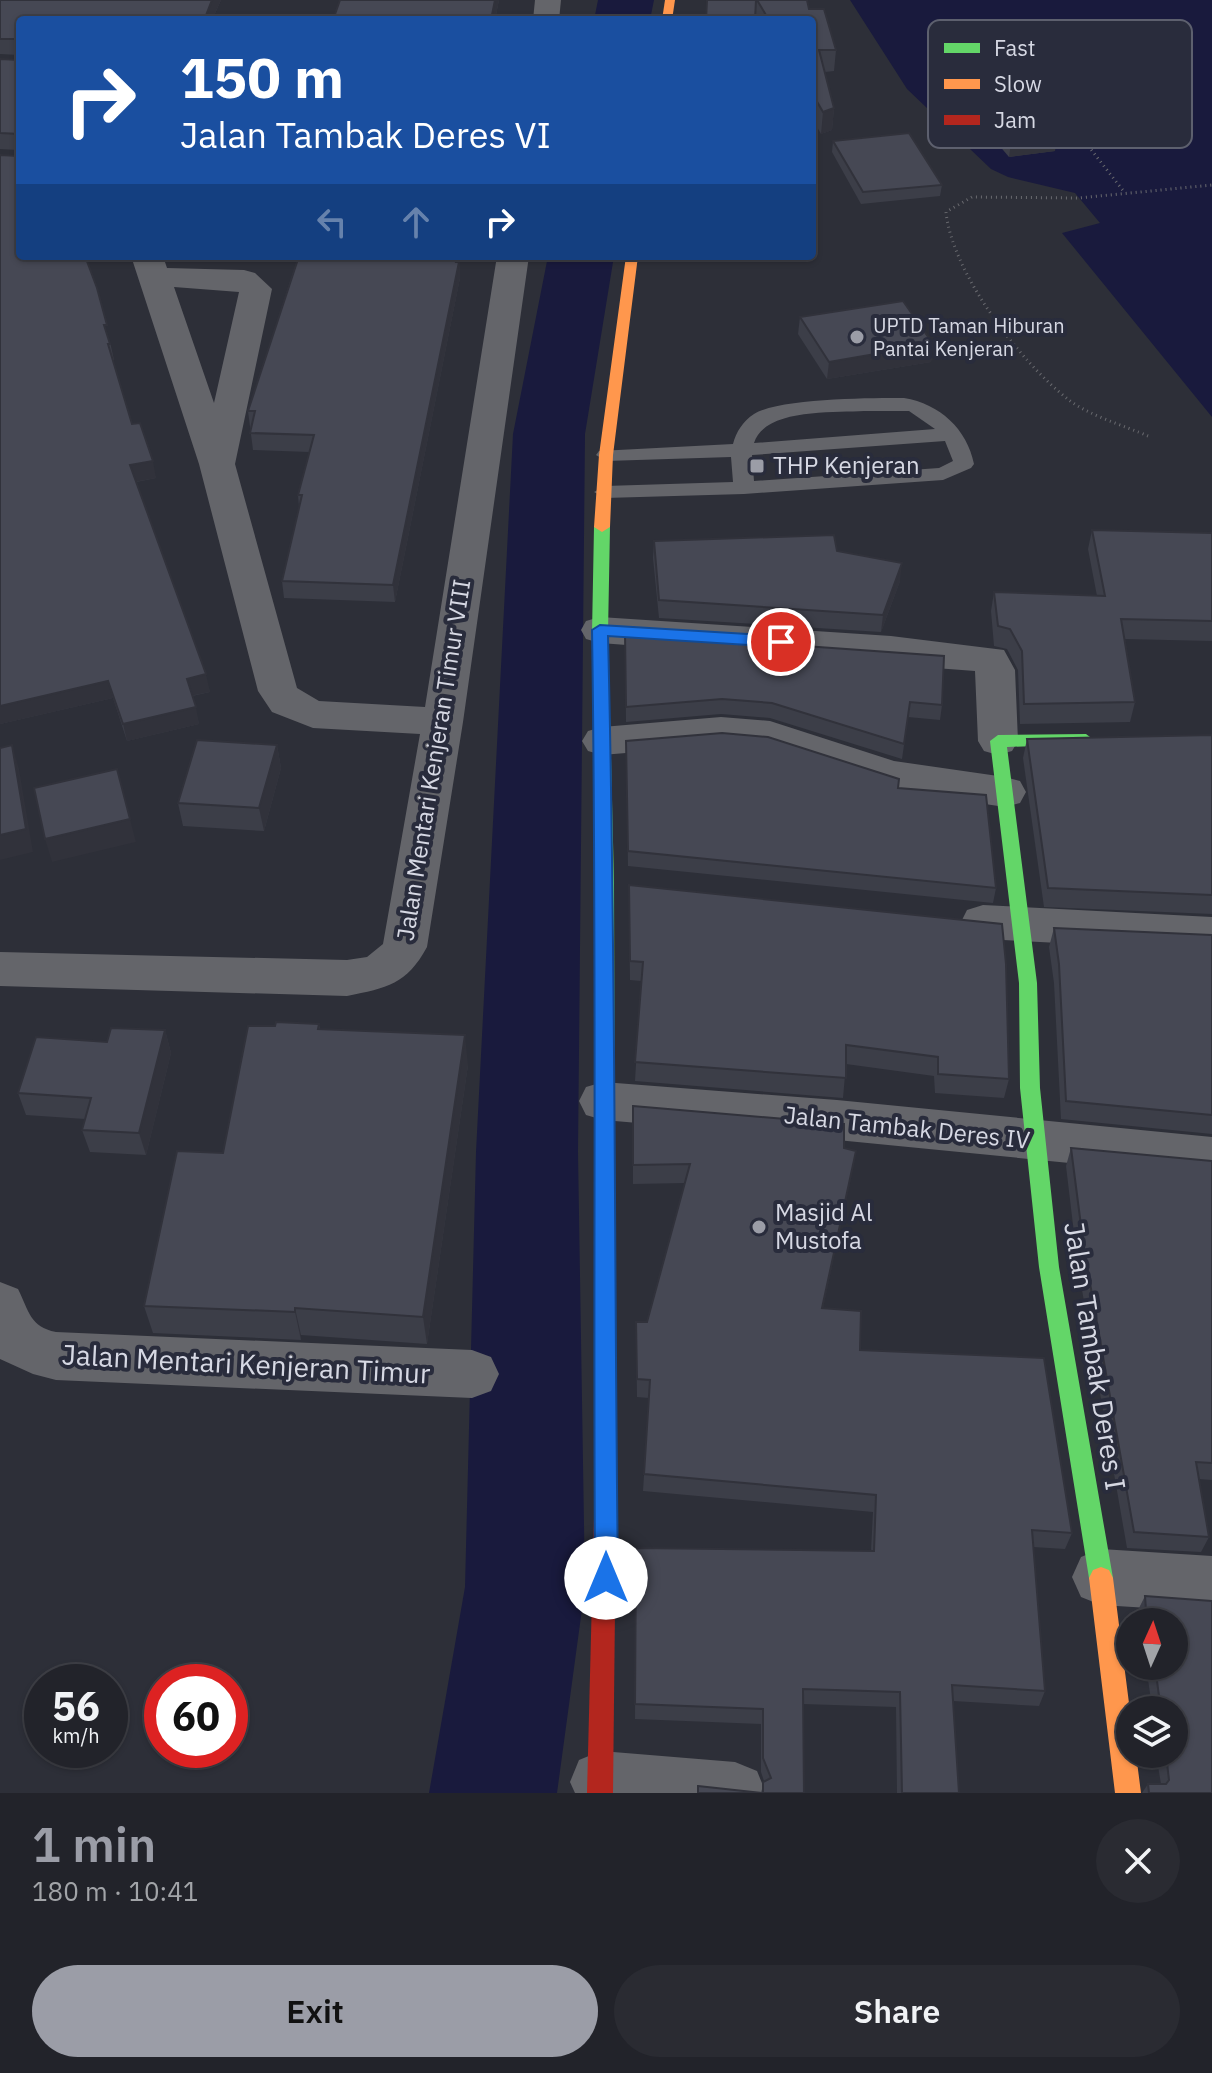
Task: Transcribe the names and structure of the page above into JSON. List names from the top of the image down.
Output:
{
  "streets": {
    "main road": ["Jalan Tambak Deres I"],
    "street": ["Jalan Mentari Kenjeran Timur VIII", "Jalan Tambak Deres IV", "Jalan Mentari Kenjeran Timur"]
  },
  "crossings": [
    ["Jalan Tambak Deres IV", "Jalan Tambak Deres I"]
  ],
  "places": {
    "other": ["UPTD Taman Hiburan Pantai Kenjeran", "Masjid Al Mustofa"],
    "transit": ["THP Kenjeran"]
  },
  "legend": ["Fast", "Slow", "Jam"],
  "north": "top",
  "page": {
    "turn": ["150 m", "Jalan Tambak Deres VI"],
    "speed": "56 km/h",
    "limit": "60",
    "heading": ["1 min", "180 m · 10:41"],
    "buttons": ["Exit", "Share"]
  }
}
